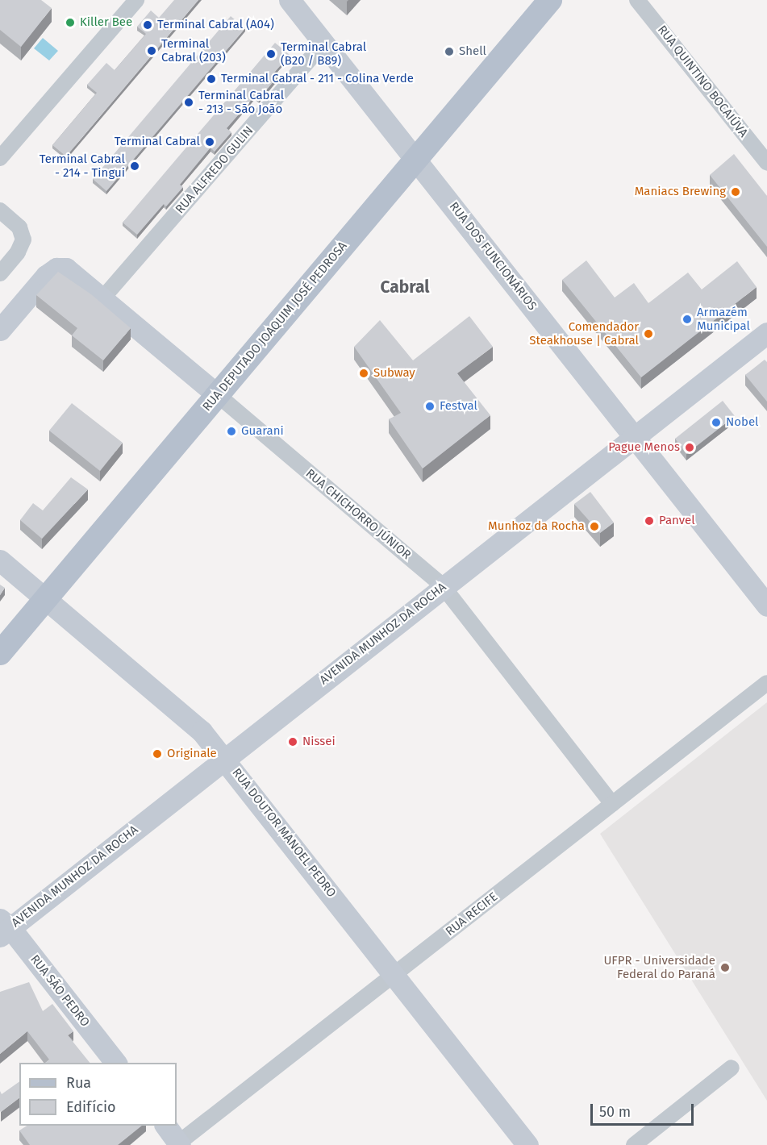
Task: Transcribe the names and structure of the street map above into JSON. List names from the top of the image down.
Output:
{
  "streets": {
    "main road": ["RUA DEPUTADO JOAQUIM JOSÉ PEDROSA"],
    "street": [
      "RUA QUINTINO BOCAIÚVA",
      "RUA ALFREDO GULIN",
      "RUA DOS FUNCIONÁRIOS",
      "RUA CHICHORRO JÚNIOR",
      "AVENIDA MUNHOZ DA ROCHA",
      "RUA DOUTOR MANOEL PEDRO",
      "RUA RECIFE",
      "RUA SÃO PEDRO"
    ]
  },
  "crossings": [
    ["RUA ALFREDO GULIN", "RUA DOS FUNCIONÁRIOS"],
    ["RUA ALFREDO GULIN", "RUA CHICHORRO JÚNIOR"],
    ["RUA DOS FUNCIONÁRIOS", "RUA DEPUTADO JOAQUIM JOSÉ PEDROSA"],
    ["RUA DOS FUNCIONÁRIOS", "AVENIDA MUNHOZ DA ROCHA"],
    ["RUA DEPUTADO JOAQUIM JOSÉ PEDROSA", "RUA CHICHORRO JÚNIOR"],
    ["RUA DEPUTADO JOAQUIM JOSÉ PEDROSA", "RUA DOUTOR MANOEL PEDRO"],
    ["RUA CHICHORRO JÚNIOR", "AVENIDA MUNHOZ DA ROCHA"],
    ["RUA CHICHORRO JÚNIOR", "RUA RECIFE"],
    ["AVENIDA MUNHOZ DA ROCHA", "RUA DOUTOR MANOEL PEDRO"],
    ["AVENIDA MUNHOZ DA ROCHA", "RUA SÃO PEDRO"],
    ["RUA DOUTOR MANOEL PEDRO", "RUA RECIFE"]
  ],
  "districts": ["Cabral"],
  "places": [
    "Killer Bee",
    "Terminal Cabral (A04)",
    "Terminal Cabral (203)",
    "Shell",
    "Terminal Cabral (B20 / B89)",
    "Terminal Cabral - 211 - Colina Verde",
    "Terminal Cabral - 213 - São João",
    "Terminal Cabral",
    "Terminal Cabral - 214 - Tingui",
    "Maniacs Brewing",
    "Armazém Municipal",
    "Comendador Steakhouse | Cabral",
    "Subway",
    "Festval",
    "Nobel",
    "Guarani",
    "Pague Menos",
    "Panvel",
    "Munhoz da Rocha",
    "Nissei",
    "Originale",
    "UFPR - Universidade Federal do Paraná"
  ],
  "legend": ["Rua", "Edifício"],
  "scale_bar": "50 m"
}
